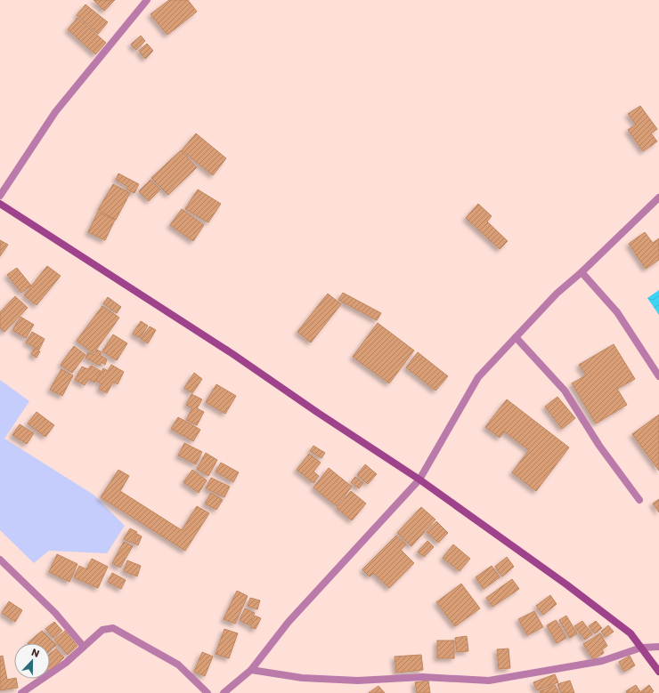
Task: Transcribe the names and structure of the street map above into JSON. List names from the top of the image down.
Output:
{
  "north": "top"
}
